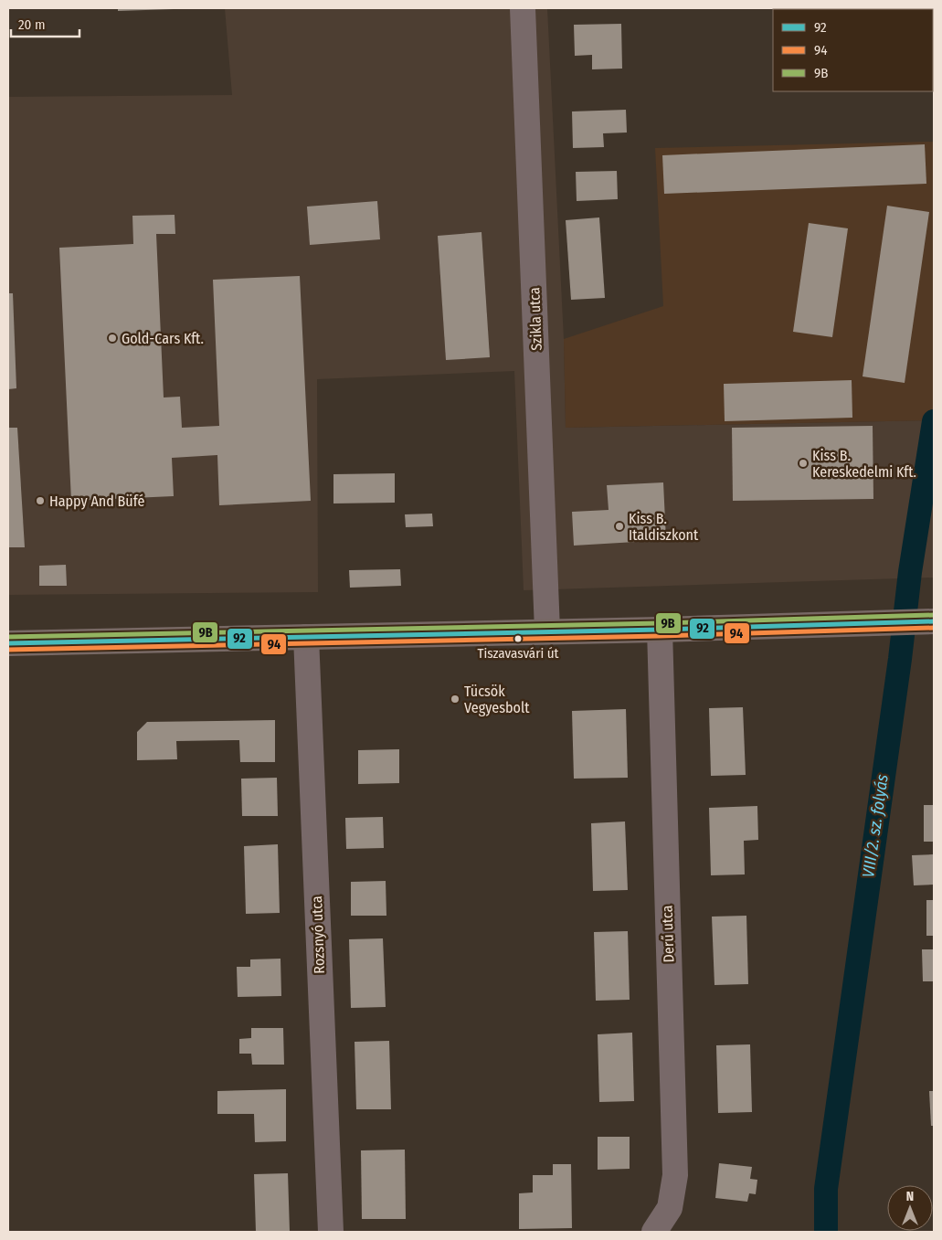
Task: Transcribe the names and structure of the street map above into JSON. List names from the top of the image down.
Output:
{
  "streets": {
    "street": ["Szikla utca", "Derű utca", "Rozsnyó utca"]
  },
  "water": ["VIII/2. sz. folyás"],
  "places": [
    "Gold-Cars Kft.",
    "Kiss B. Kereskedelmi Kft.",
    "Happy And Büfé",
    "Kiss B. Italdiszkont",
    "Tiszavasvári út",
    "Tücsök Vegyesbolt"
  ],
  "lines": ["transit line 9B", "transit line 92", "transit line 94"],
  "legend": ["92", "94", "9B"],
  "scale_bar": "20 m",
  "north": "top"
}
